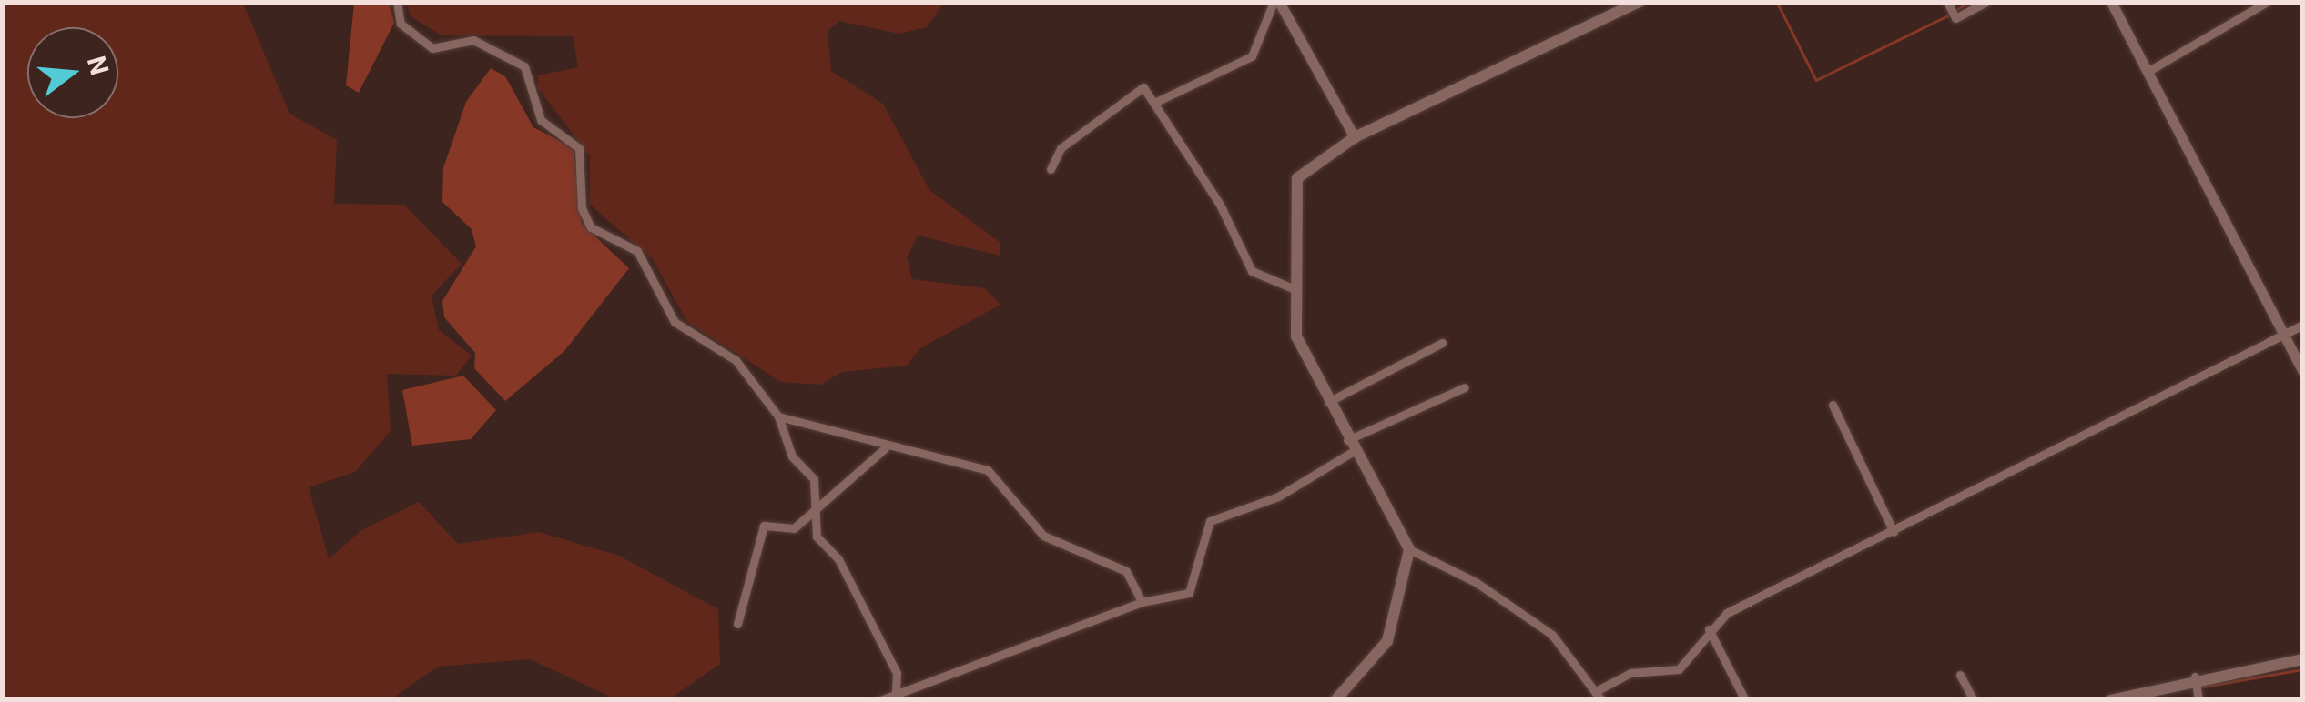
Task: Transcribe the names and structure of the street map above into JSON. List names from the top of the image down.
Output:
{
  "north": "right"
}
